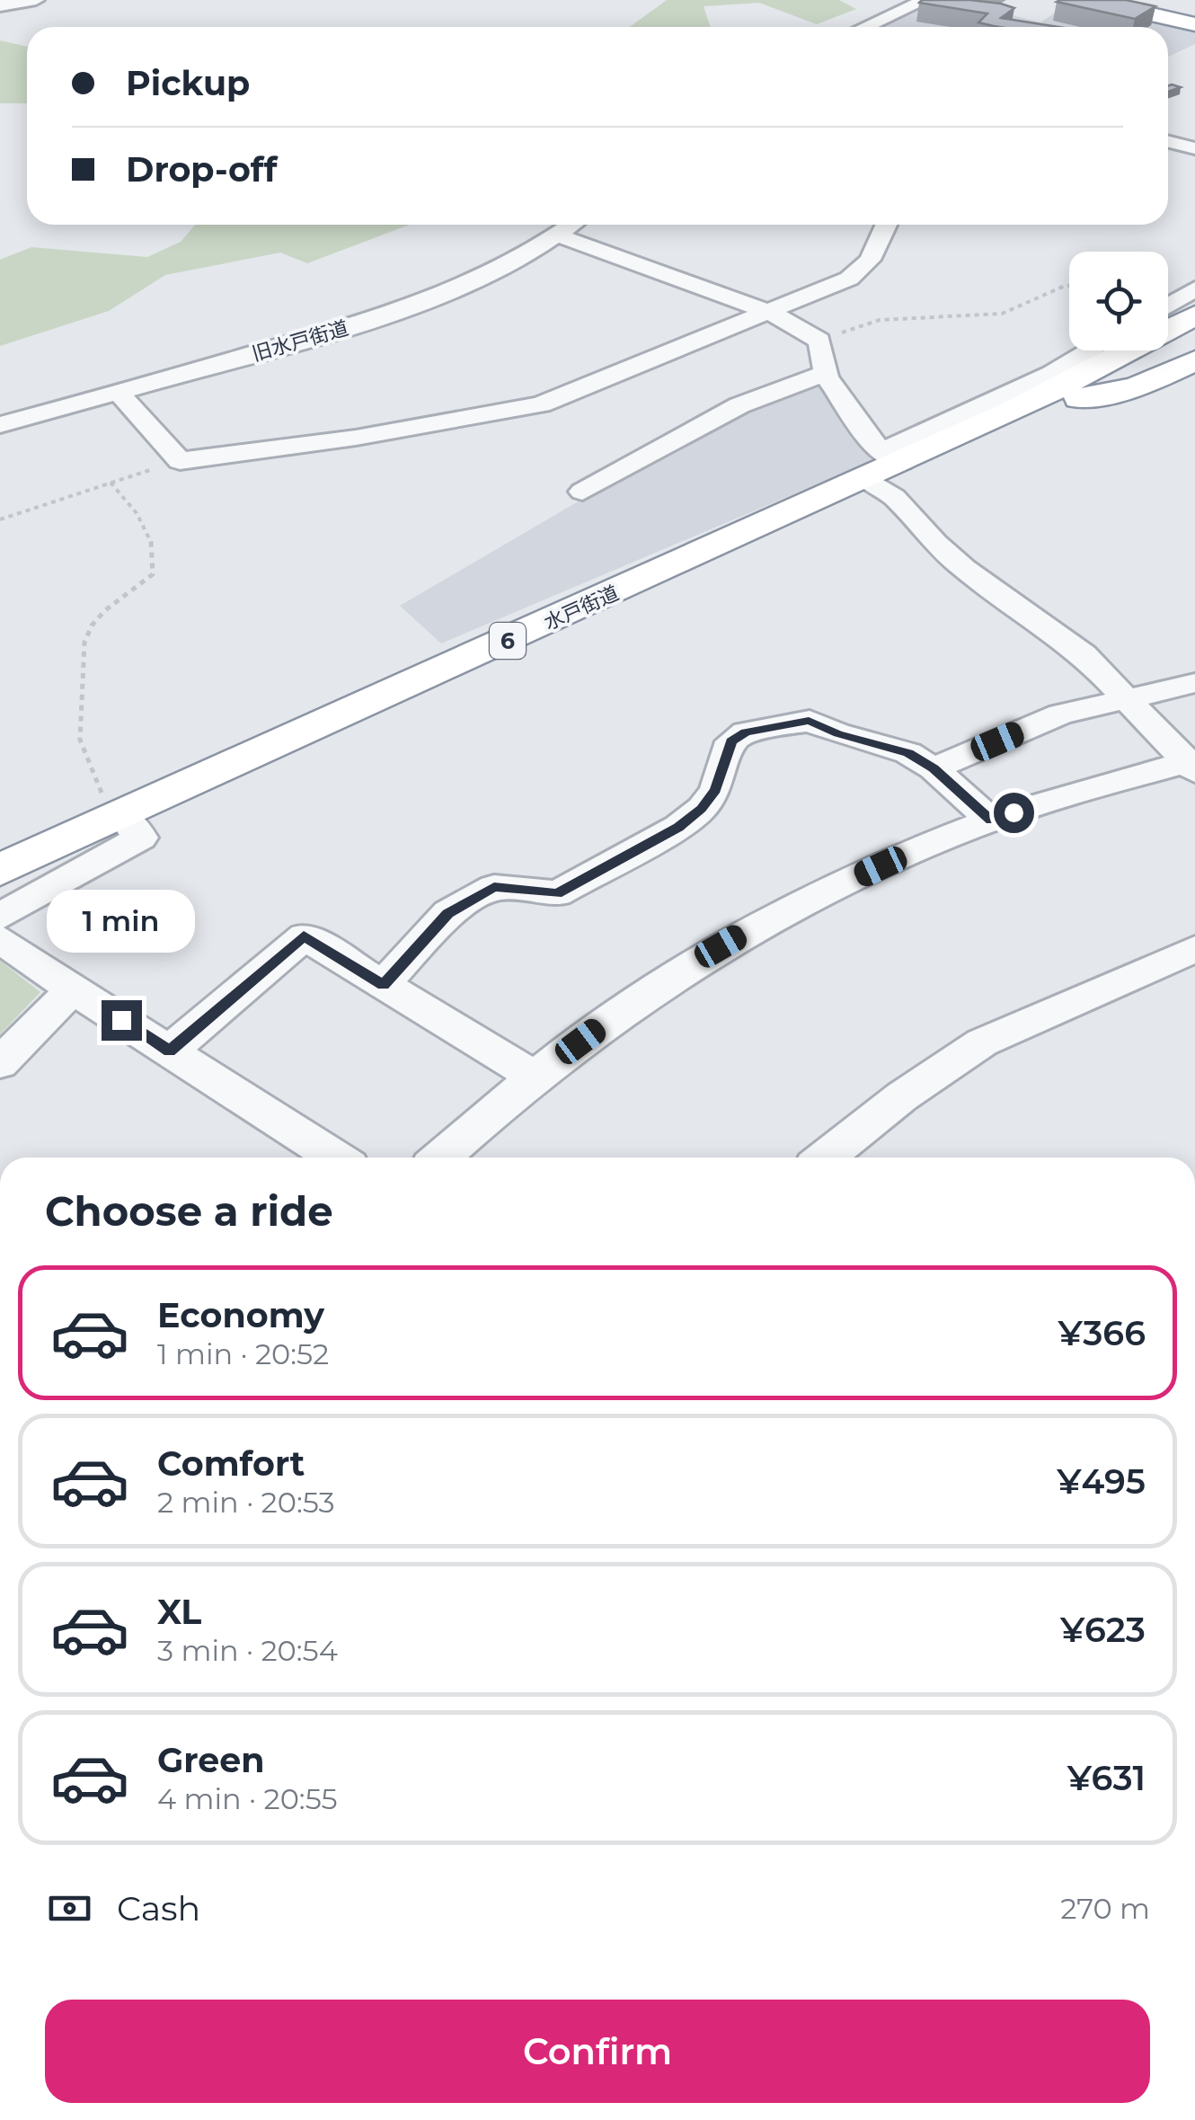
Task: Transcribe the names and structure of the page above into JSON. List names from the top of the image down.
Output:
{
  "streets": {
    "highway": ["水戸街道", "6"],
    "street": ["旧水戸街道"]
  },
  "crossings": [
    ["水戸街道", "6"]
  ],
  "page": {
    "banner": ["Pickup", "Drop-off"],
    "bubble": "1 min",
    "heading": "Choose a ride",
    "list": [
      {
        "name": "Economy",
        "note": "1 min · 20:52",
        "value": "¥366"
      },
      {
        "name": "Comfort",
        "note": "2 min · 20:53",
        "value": "¥495"
      },
      {
        "name": "XL",
        "note": "3 min · 20:54",
        "value": "¥623"
      },
      {
        "name": "Green",
        "note": "4 min · 20:55",
        "value": "¥631"
      }
    ],
    "pay": ["Cash", "270 m"],
    "buttons": "Confirm"
  }
}
